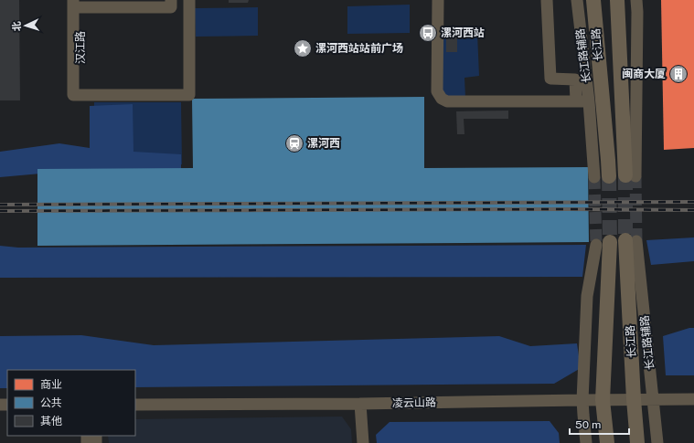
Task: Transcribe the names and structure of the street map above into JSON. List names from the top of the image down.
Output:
{
  "streets": {
    "main road": ["长江路"],
    "street": ["汉江路", "长江路辅路", "凌云山路"]
  },
  "crossings": [
    ["长江路", "长江路辅路"],
    ["长江路", "凌云山路"],
    ["长江路辅路", "凌云山路"]
  ],
  "places": {
    "bus stop": ["漯河西站"],
    "place": ["漯河西站站前广场"],
    "building": ["闽商大厦"],
    "station": ["漯河西"]
  },
  "legend": ["商业", "公共", "其他"],
  "scale_bar": "50 m",
  "north": "left"
}
